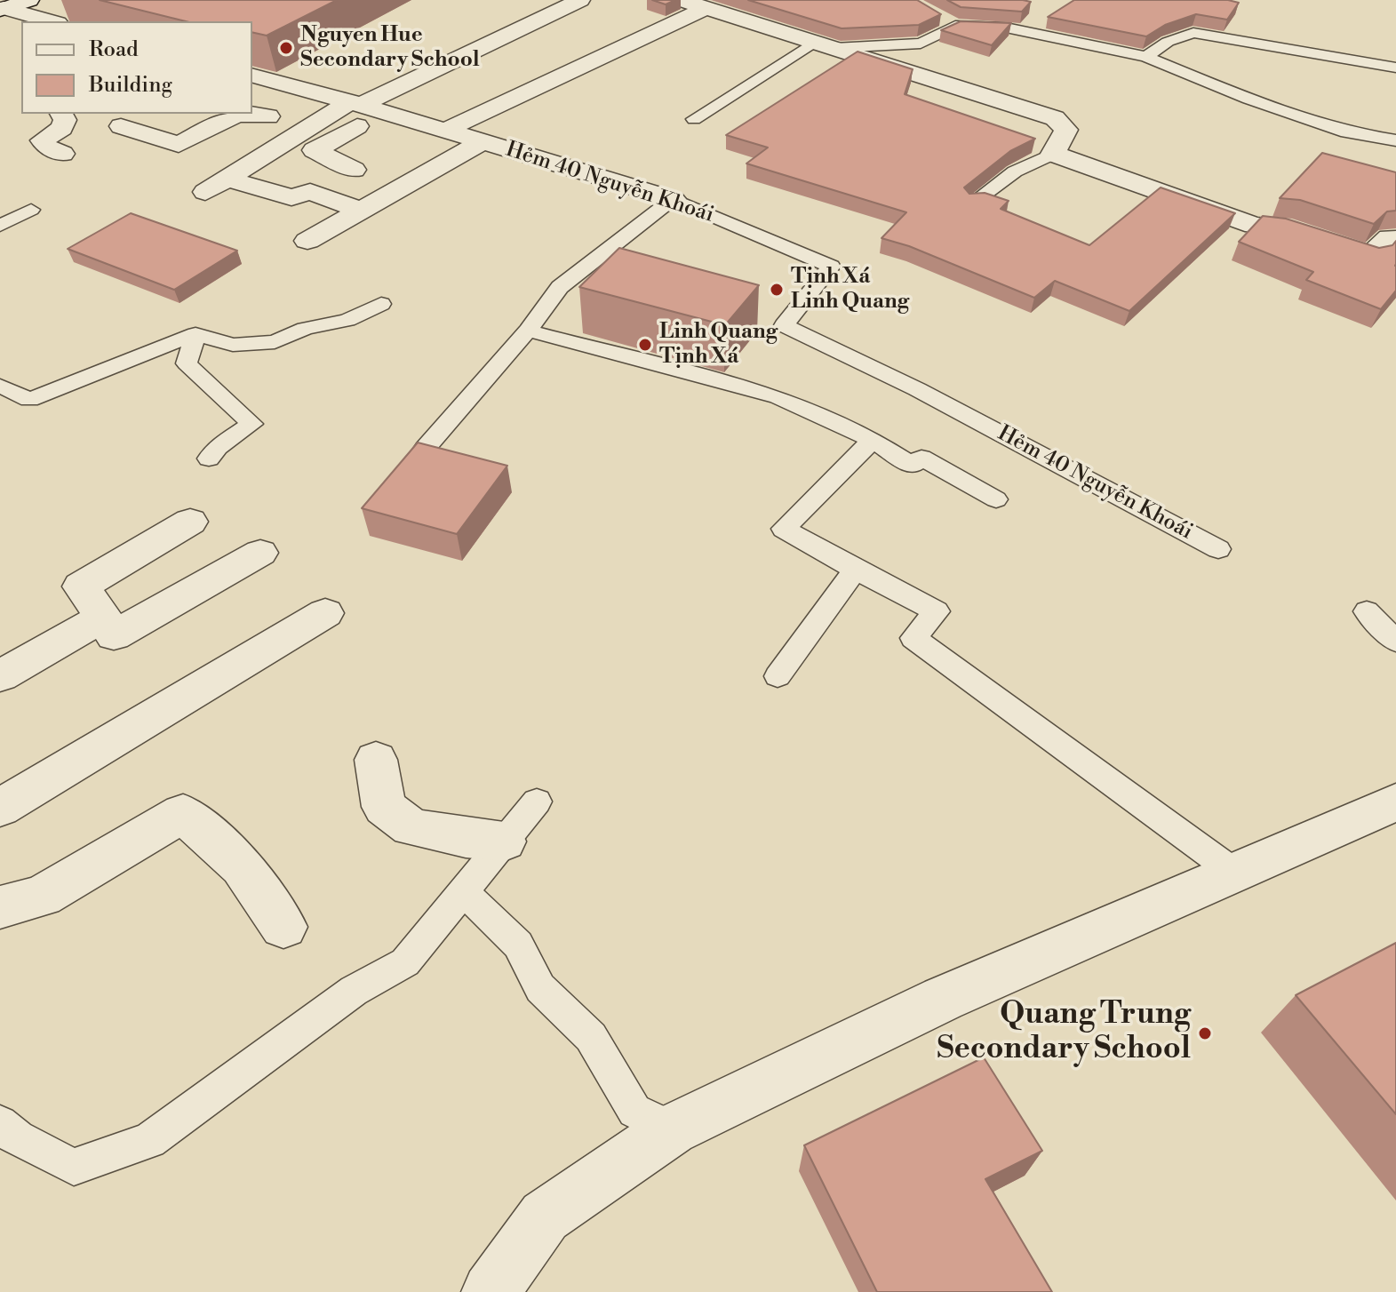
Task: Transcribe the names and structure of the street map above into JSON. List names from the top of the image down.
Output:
{
  "streets": {
    "street": ["Hẻm 40 Nguyễn Khoái"]
  },
  "places": [
    "Nguyen Hue Secondary School",
    "Tịnh Xá Linh Quang",
    "Linh Quang Tịnh Xá",
    "Quang Trung Secondary School"
  ],
  "legend": ["Road", "Building"]
}
